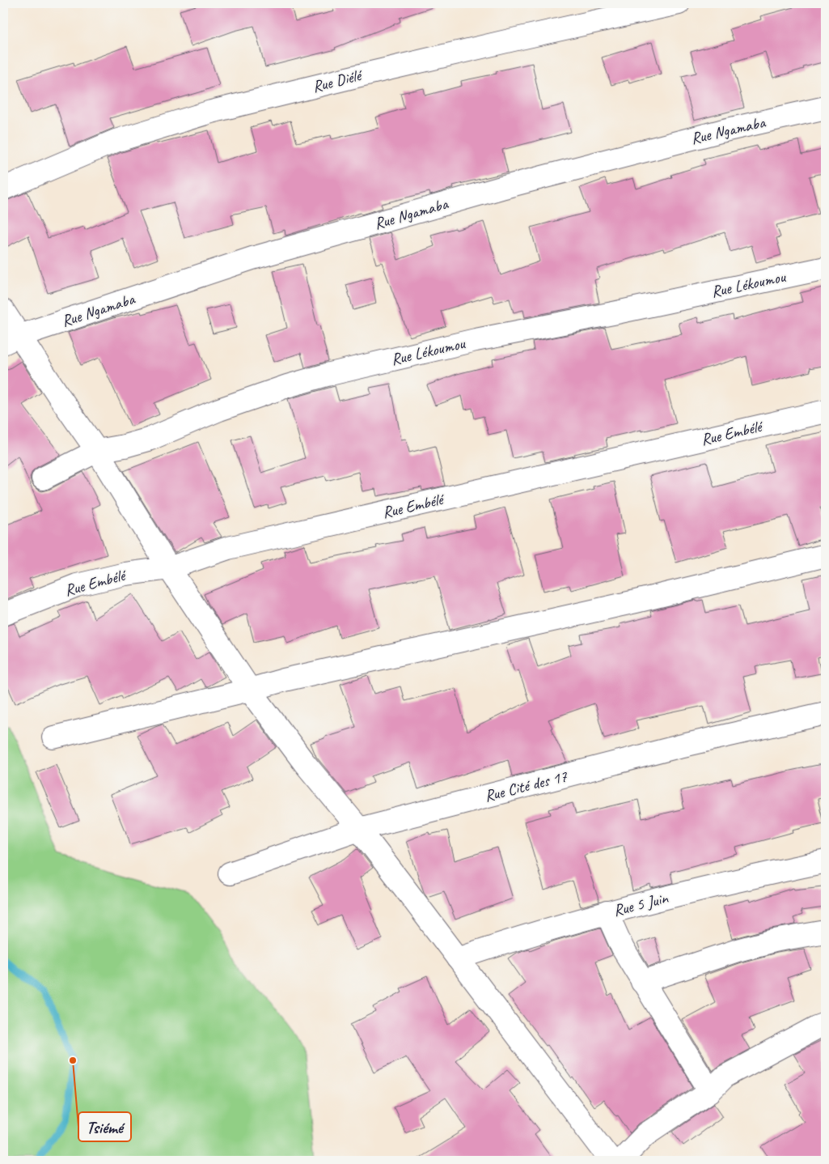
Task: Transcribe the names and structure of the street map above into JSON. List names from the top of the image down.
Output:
{
  "streets": {
    "street": [
      "Rue Diélé",
      "Rue Ngamaba",
      "Rue Lékoumou",
      "Rue Embélé",
      "Rue Cité des 17",
      "Rue 5 Juin"
    ]
  },
  "places": ["Tsiémé"]
}
